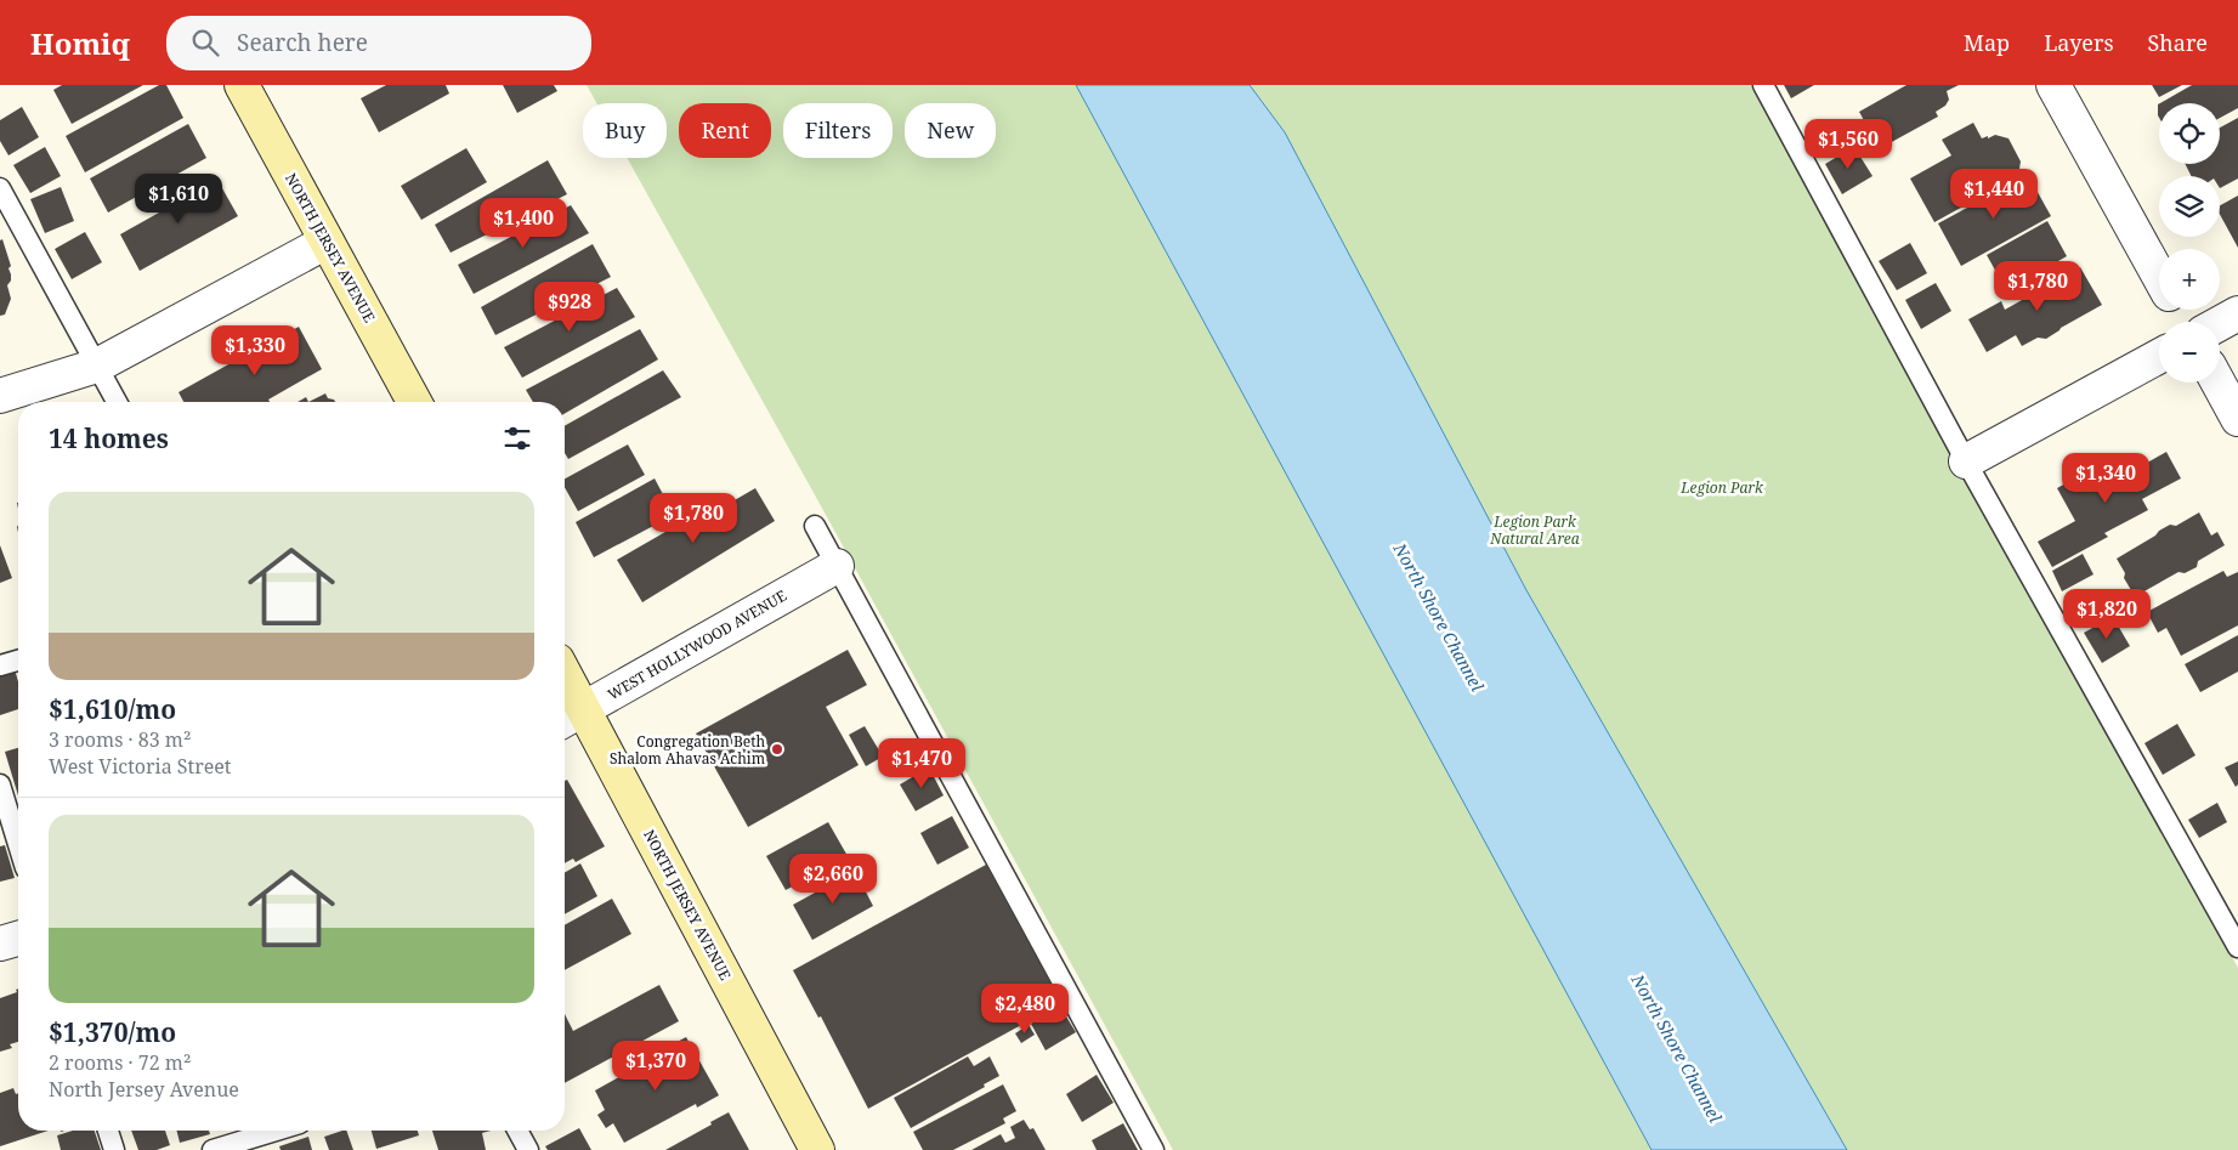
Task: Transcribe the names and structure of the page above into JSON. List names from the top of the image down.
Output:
{
  "streets": {
    "main road": ["NORTH JERSEY AVENUE"],
    "street": ["WEST HOLLYWOOD AVENUE"]
  },
  "crossings": [
    ["NORTH JERSEY AVENUE", "WEST HOLLYWOOD AVENUE"]
  ],
  "water": ["North Shore Channel"],
  "parks": ["Legion Park", "Legion Park Natural Area"],
  "places": ["Congregation Beth Shalom Ahavas Achim"],
  "page": {
    "header": "Homiq",
    "search": "Search here",
    "nav": ["Map", "Layers", "Share"],
    "map_buttons": ["+", "−"],
    "chip": [
      "Buy",
      "Rent",
      "Filters",
      "New"
    ],
    "price": [
      "$1,560",
      "$1,440",
      "$1,610",
      "$1,400",
      "$1,780",
      "$928",
      "$1,330",
      "$1,340",
      "$1,780",
      "$1,820",
      "$1,470",
      "$2,660",
      "$2,480",
      "$1,370"
    ],
    "heading": "14 homes",
    "list": [
      {
        "name": "$1,610/mo",
        "note": "3 rooms · 83 m² · West Victoria Street"
      },
      {
        "name": "$1,370/mo",
        "note": "2 rooms · 72 m² · North Jersey Avenue"
      }
    ]
  }
}
